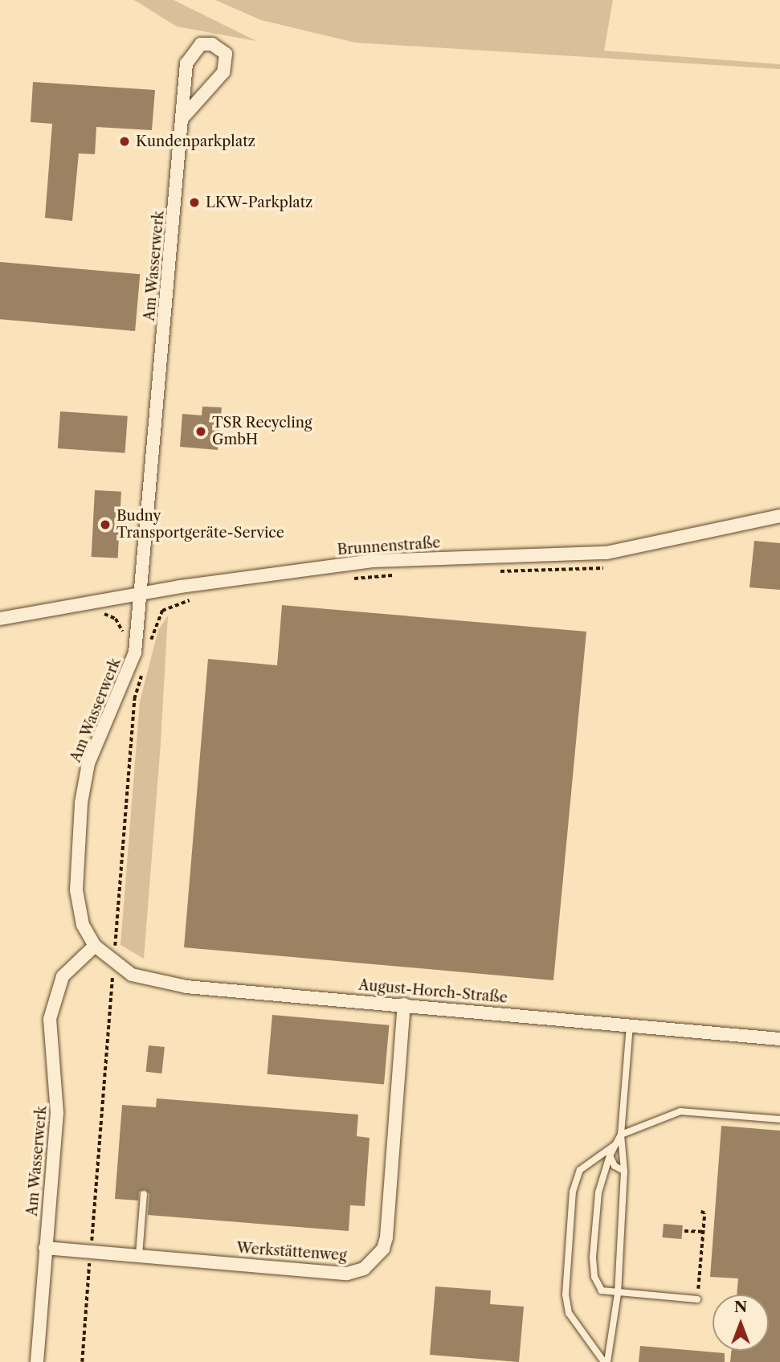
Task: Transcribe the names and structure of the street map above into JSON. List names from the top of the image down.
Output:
{
  "streets": {
    "street": [
      "Am Wasserwerk",
      "Brunnenstraße",
      "August-Horch-Straße",
      "Werkstättenweg"
    ]
  },
  "crossings": [
    ["Am Wasserwerk", "Brunnenstraße"],
    ["Am Wasserwerk", "August-Horch-Straße"],
    ["Am Wasserwerk", "Werkstättenweg"],
    ["August-Horch-Straße", "Werkstättenweg"]
  ],
  "places": [
    "Kundenparkplatz",
    "LKW-Parkplatz",
    "TSR Recycling GmbH",
    "Budny Transportgeräte-Service"
  ],
  "north": "top"
}
